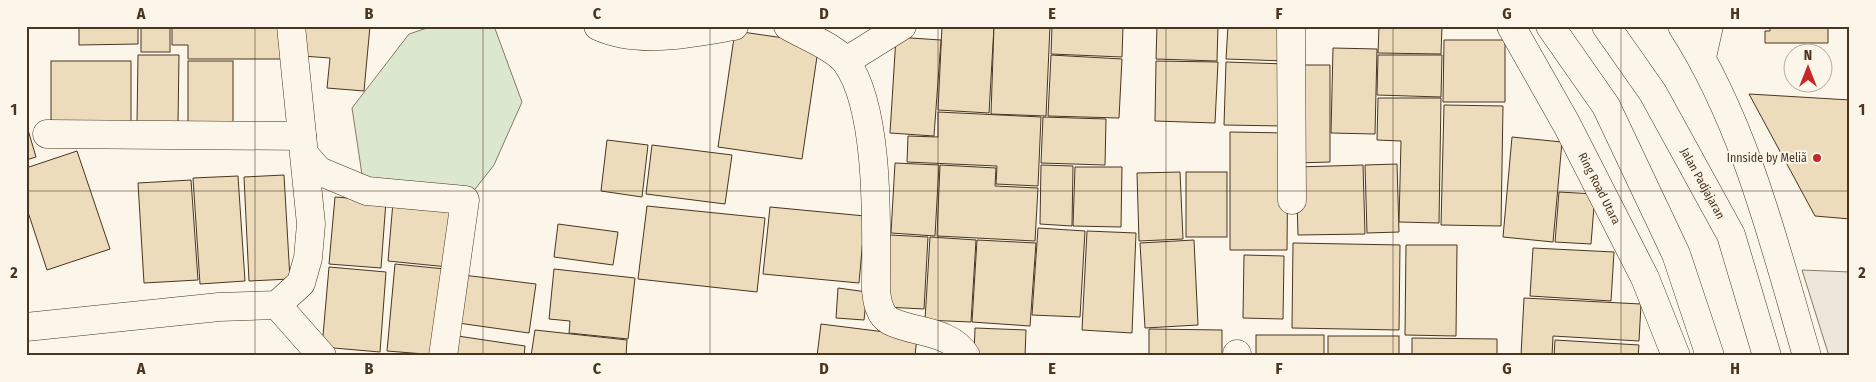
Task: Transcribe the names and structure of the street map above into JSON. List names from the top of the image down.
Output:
{
  "streets": {
    "main road": ["Jalan Padjajaran", "Ring Road Utara"]
  },
  "places": ["Innside by Meliã"],
  "north": "top",
  "grid": {
    "columns": [
      "A",
      "B",
      "C",
      "D",
      "E",
      "F",
      "G",
      "H"
    ],
    "rows": ["1", "2"]
  }
}
